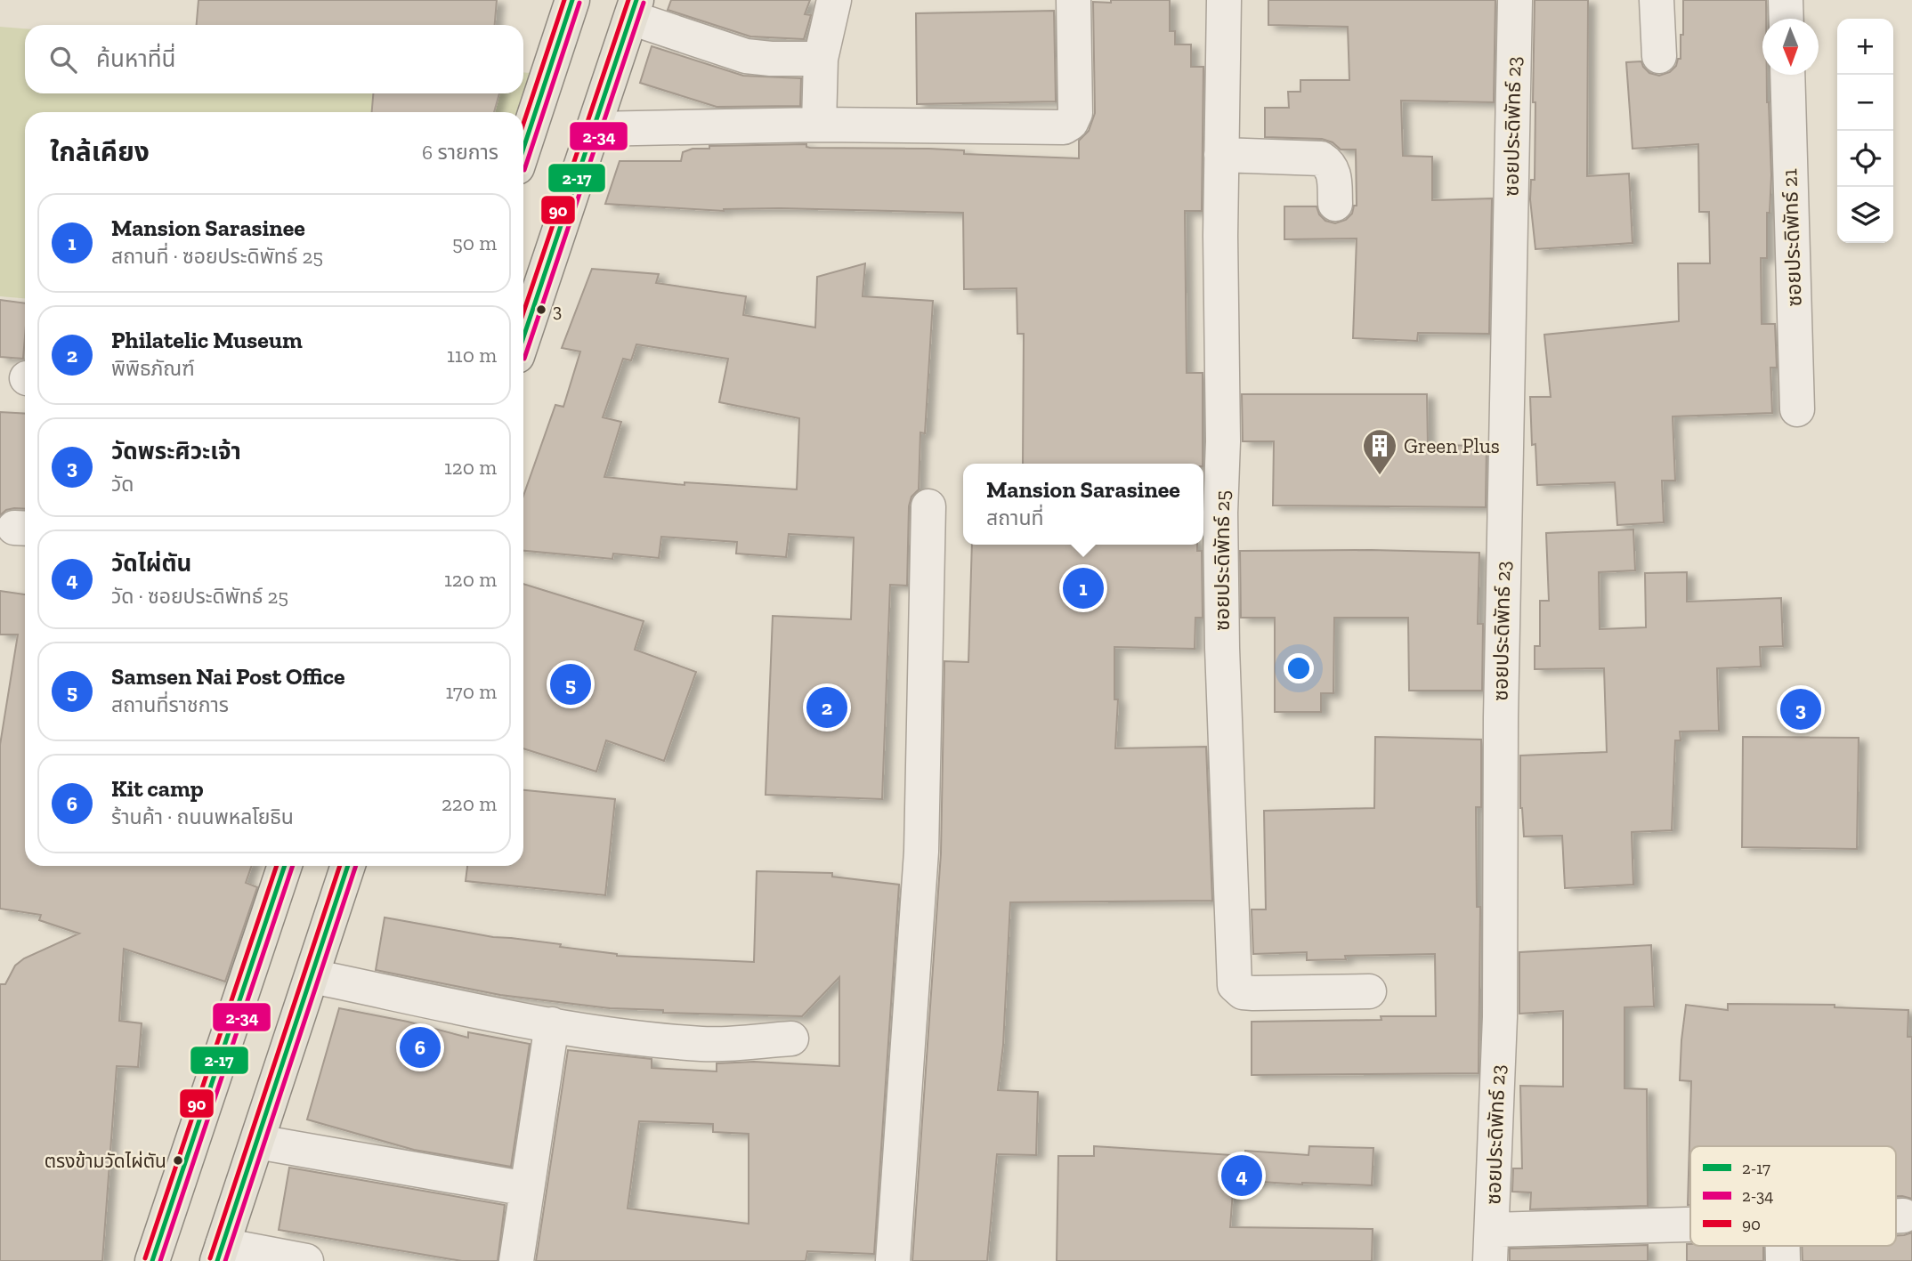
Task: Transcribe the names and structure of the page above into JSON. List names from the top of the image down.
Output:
{
  "streets": {
    "street": ["ซอยประดิพัทธ์ 23", "ซอยประดิพัทธ์ 21", "ซอยประดิพัทธ์ 25"]
  },
  "places": {
    "other": ["3", "ตรงข้ามวัดไผ่ตัน"],
    "building": ["Green Plus"]
  },
  "lines": ["transit line 2-17", "transit line 90", "transit line 2-34"],
  "legend": ["2-17", "2-34", "90"],
  "north": "bottom",
  "page": {
    "map_buttons": ["+", "−"],
    "search": "ค้นหาที่นี่",
    "heading": ["ใกล้เคียง", "6 รายการ"],
    "list": [
      {
        "mark": "1",
        "name": "Mansion Sarasinee",
        "note": "สถานที่ · ซอยประดิพัทธ์ 25",
        "value": "50 m"
      },
      {
        "mark": "2",
        "name": "Philatelic Museum",
        "note": "พิพิธภัณฑ์",
        "value": "110 m"
      },
      {
        "mark": "3",
        "name": "วัดพระศิวะเจ้า",
        "note": "วัด",
        "value": "120 m"
      },
      {
        "mark": "4",
        "name": "วัดไผ่ตัน",
        "note": "วัด · ซอยประดิพัทธ์ 25",
        "value": "120 m"
      },
      {
        "mark": "5",
        "name": "Samsen Nai Post Office",
        "note": "สถานที่ราชการ",
        "value": "170 m"
      },
      {
        "mark": "6",
        "name": "Kit camp",
        "note": "ร้านค้า · ถนนพหลโยธิน",
        "value": "220 m"
      }
    ],
    "popup": ["Mansion Sarasinee", "สถานที่"],
    "pins": [
      "1",
      "5",
      "2",
      "3",
      "6",
      "4"
    ]
  }
}
